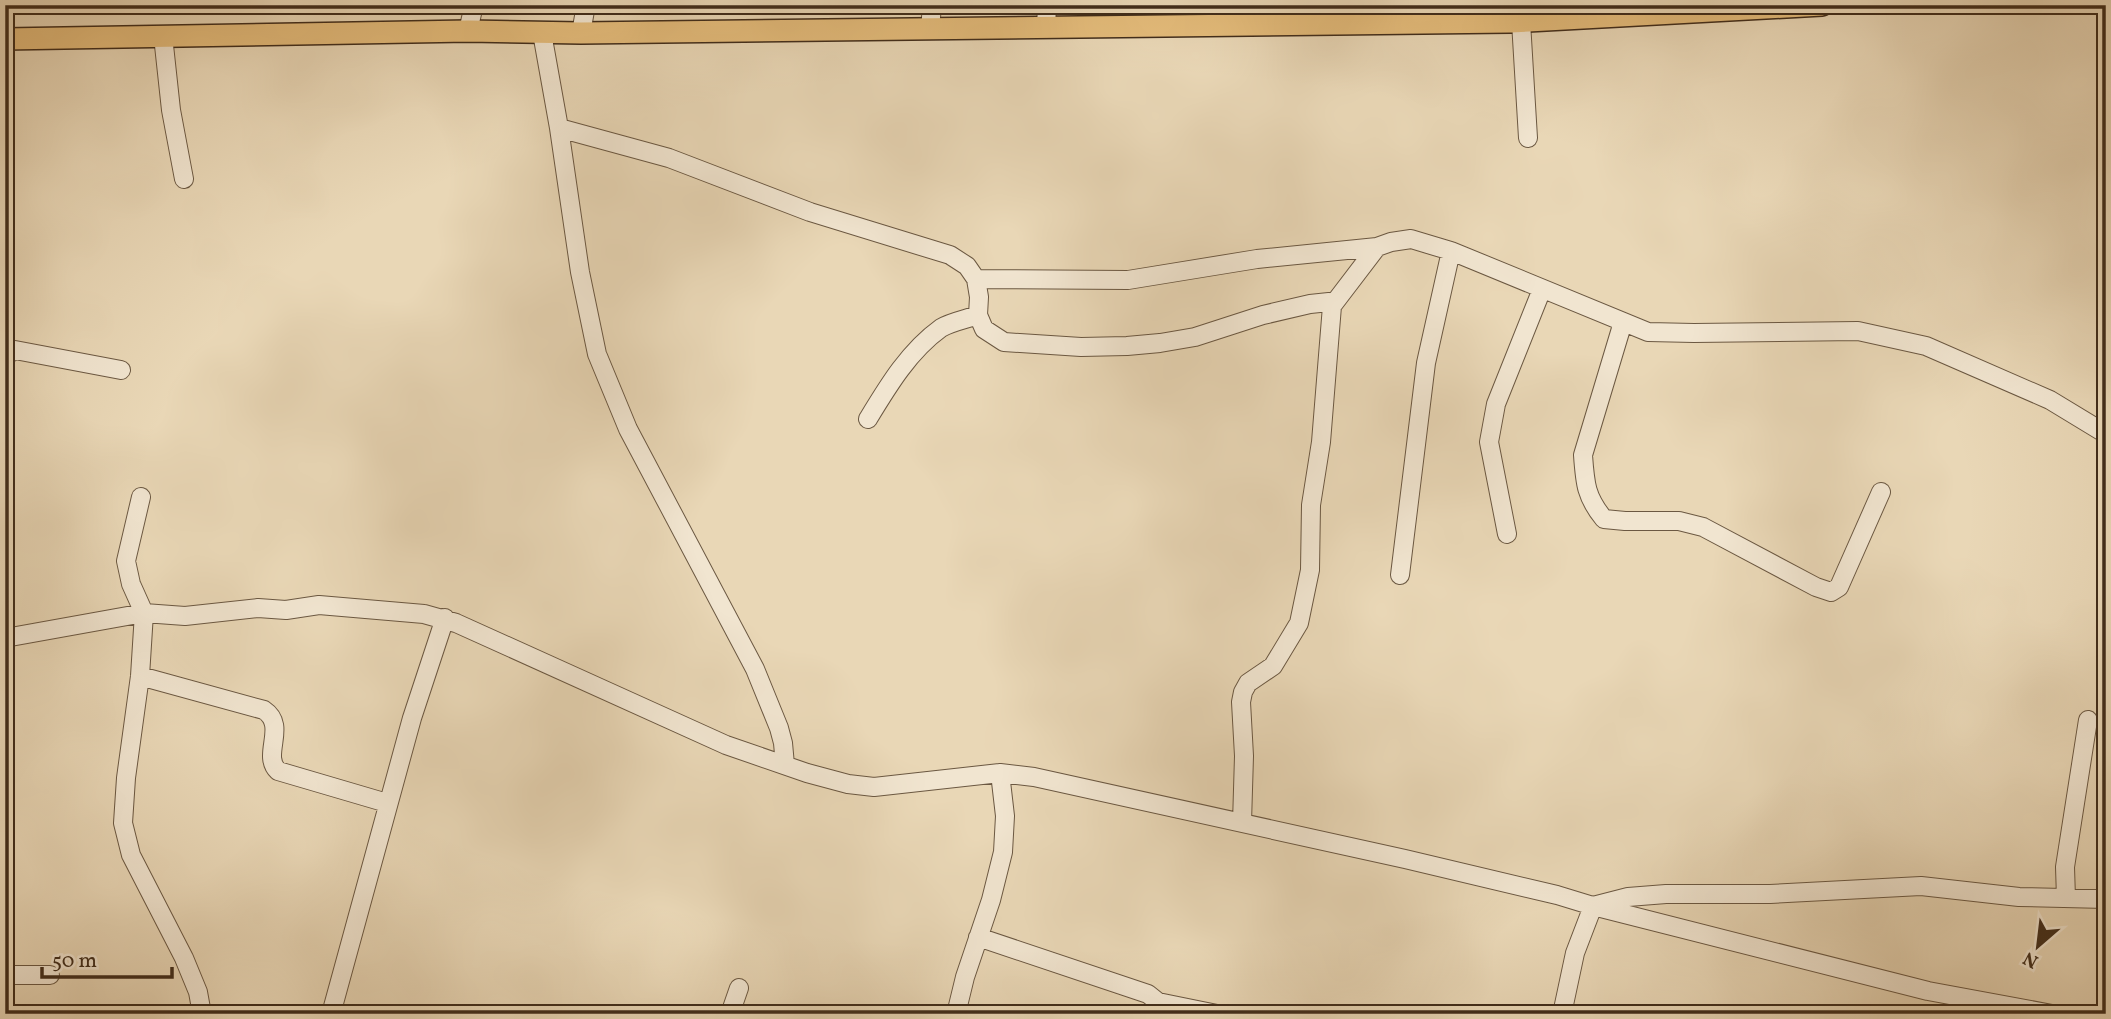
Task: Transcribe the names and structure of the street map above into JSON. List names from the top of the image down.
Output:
{
  "scale_bar": "50 m",
  "north": "bottom left"
}
